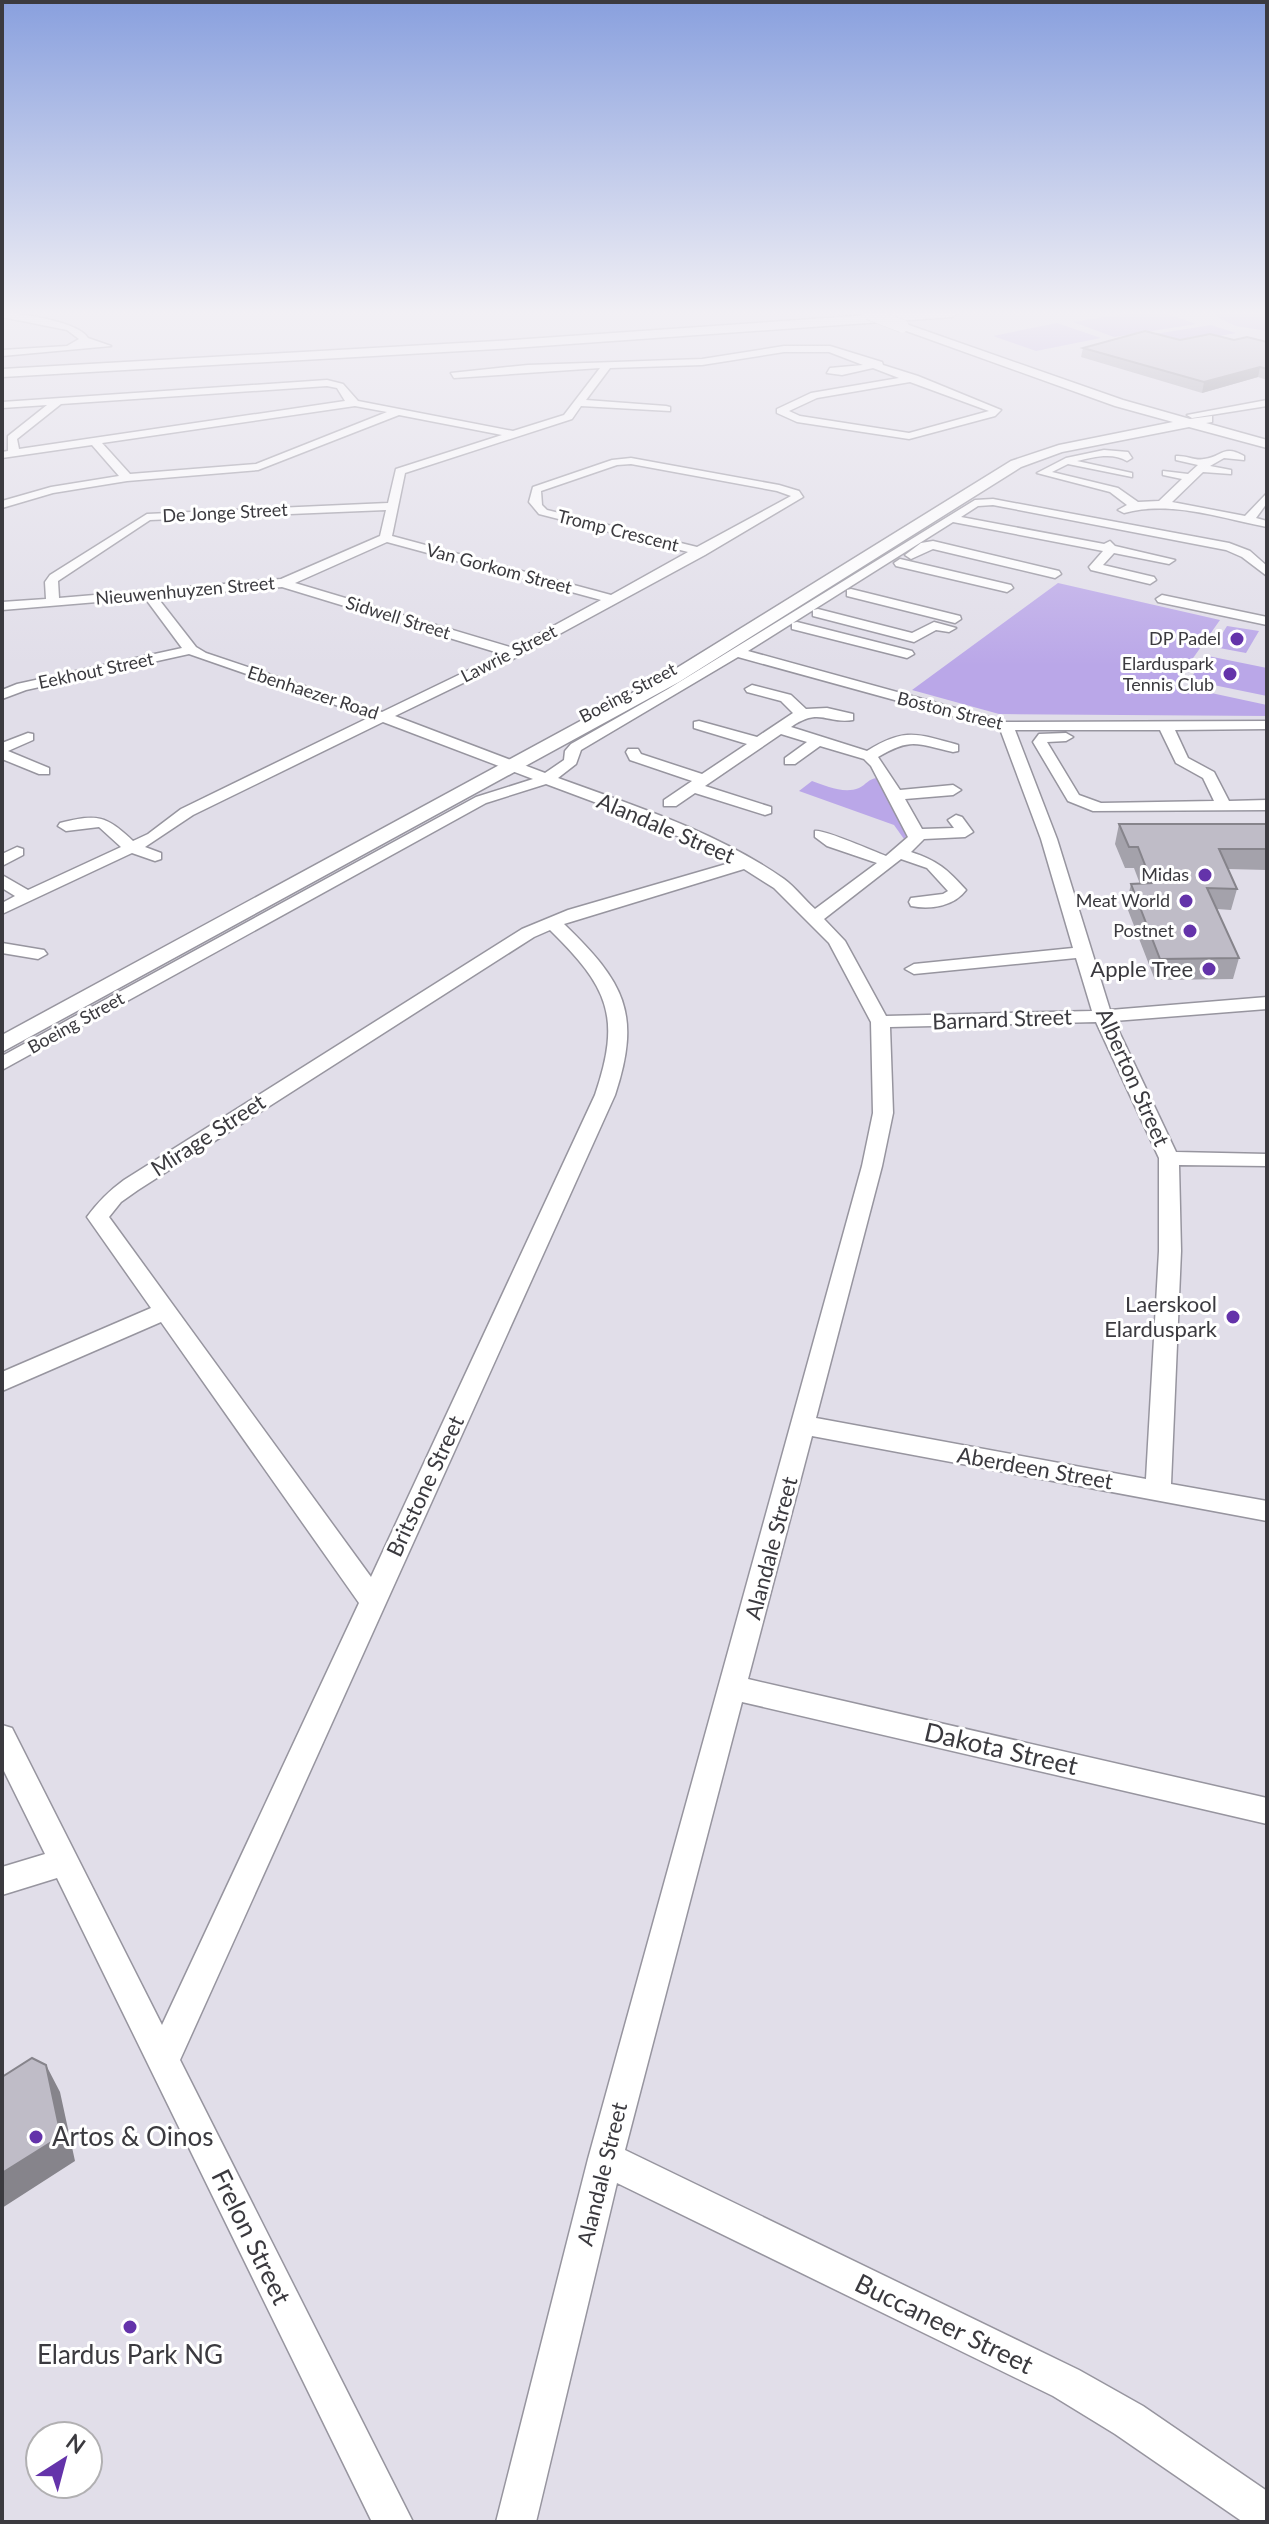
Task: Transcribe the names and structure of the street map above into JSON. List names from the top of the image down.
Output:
{
  "streets": {
    "main road": ["Boeing Street"],
    "street": [
      "De Jonge Street",
      "Tromp Crescent",
      "Van Gorkom Street",
      "Nieuwenhuyzen Street",
      "Sidwell Street",
      "Lawrie Street",
      "Eekhout Street",
      "Ebenhaezer Road",
      "Boston Street",
      "Alandale Street",
      "Barnard Street",
      "Alberton Street",
      "Mirage Street",
      "Aberdeen Street",
      "Britstone Street",
      "Dakota Street",
      "Frelon Street",
      "Buccaneer Street"
    ]
  },
  "crossings": [
    ["De Jonge Street", "Nieuwenhuyzen Street"],
    ["Tromp Crescent", "Lawrie Street"],
    ["Van Gorkom Street", "Nieuwenhuyzen Street"],
    ["Van Gorkom Street", "Lawrie Street"],
    ["Nieuwenhuyzen Street", "Sidwell Street"],
    ["Sidwell Street", "Lawrie Street"],
    ["Lawrie Street", "Ebenhaezer Road"],
    ["Eekhout Street", "Ebenhaezer Road"],
    ["Ebenhaezer Road", "Boeing Street"],
    ["Ebenhaezer Road", "Alandale Street"],
    ["Boeing Street", "Boston Street"],
    ["Boeing Street", "Alandale Street"],
    ["Boston Street", "Alberton Street"],
    ["Alandale Street", "Barnard Street"],
    ["Alandale Street", "Mirage Street"],
    ["Alandale Street", "Aberdeen Street"],
    ["Alandale Street", "Dakota Street"],
    ["Alandale Street", "Buccaneer Street"],
    ["Barnard Street", "Alberton Street"],
    ["Alberton Street", "Aberdeen Street"],
    ["Mirage Street", "Britstone Street"],
    ["Britstone Street", "Frelon Street"]
  ],
  "places": [
    "DP Padel",
    "Elarduspark Tennis Club",
    "Midas",
    "Meat World",
    "Postnet",
    "Apple Tree",
    "Laerskool Elarduspark",
    "Artos & Oinos",
    "Elardus Park NG"
  ],
  "north": "top right"
}
